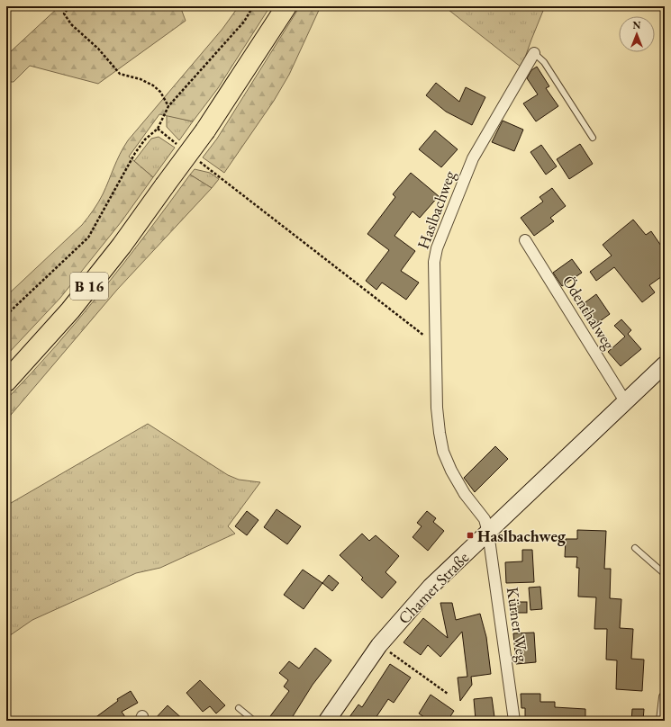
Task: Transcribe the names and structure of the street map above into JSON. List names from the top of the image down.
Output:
{
  "streets": {
    "highway": ["B 16"],
    "street": [
      "Haslbachweg",
      "Ödenthalweg",
      "Chamer Straße",
      "Kürner Weg"
    ]
  },
  "crossings": [
    ["Haslbachweg", "Chamer Straße"],
    ["Haslbachweg", "Kürner Weg"],
    ["Ödenthalweg", "Chamer Straße"],
    ["Chamer Straße", "Kürner Weg"]
  ],
  "places": {
    "transit": ["Haslbachweg"]
  },
  "north": "top"
}
